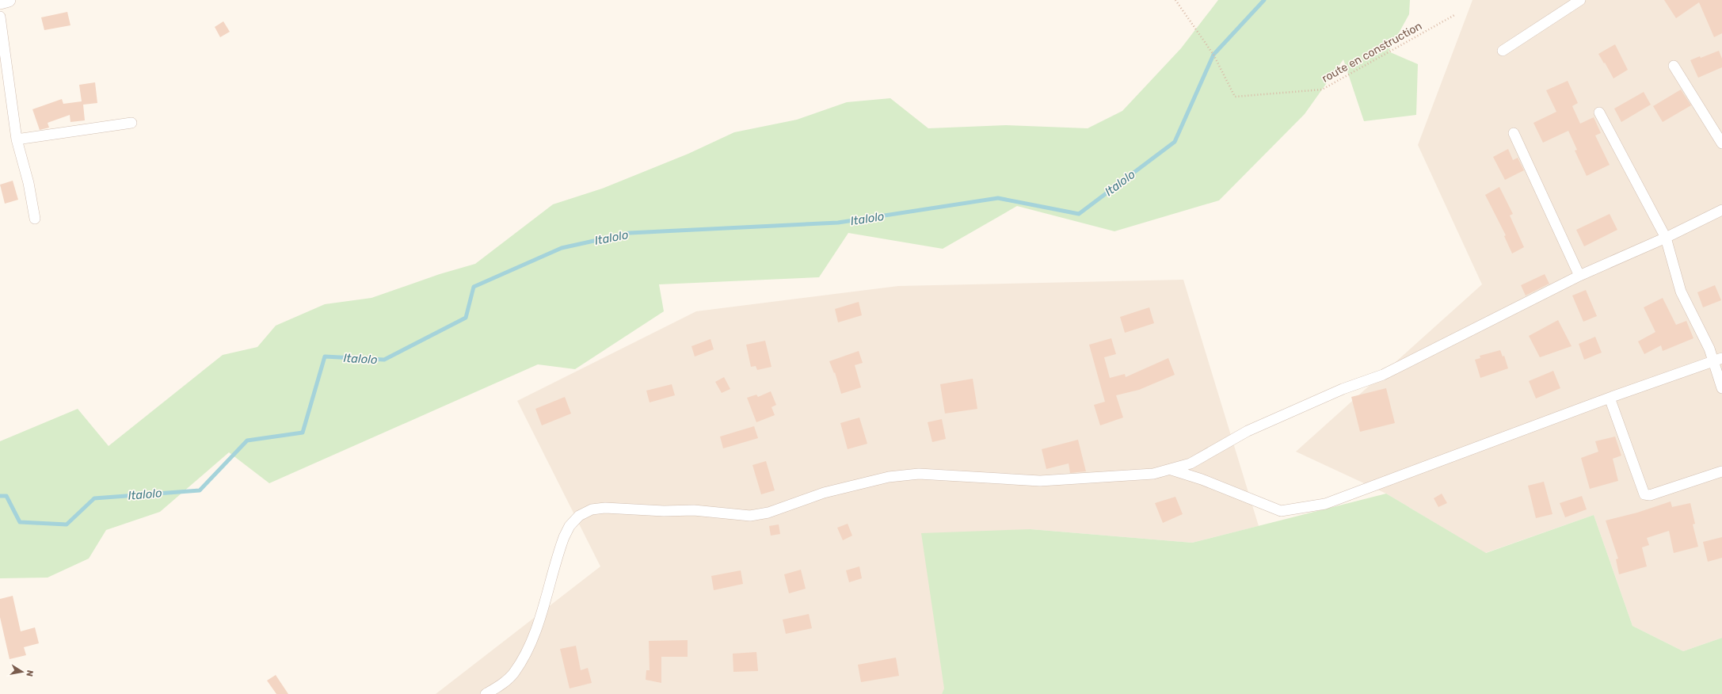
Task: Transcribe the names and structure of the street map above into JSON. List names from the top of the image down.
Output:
{
  "streets": {
    "path": ["route en construction"]
  },
  "water": ["Italolo"],
  "north": "right"
}
